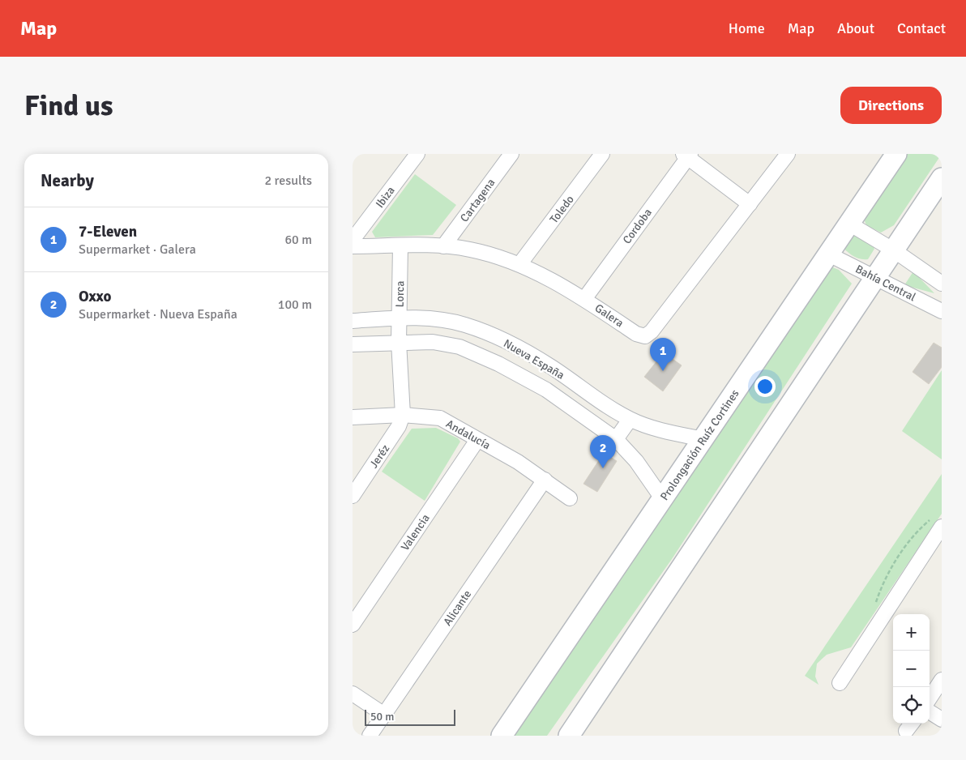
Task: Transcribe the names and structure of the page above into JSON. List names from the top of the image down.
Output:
{
  "streets": {
    "main road": ["Prolongación Ruíz Cortines"],
    "street": [
      "Ibiza",
      "Cartagena",
      "Toledo",
      "Cordoba",
      "Bahía Central",
      "Lorca",
      "Galera",
      "Nueva España",
      "Andalucía",
      "Jeréz",
      "Valencia",
      "Alicante"
    ]
  },
  "crossings": [
    ["Cartagena", "Galera"],
    ["Toledo", "Galera"],
    ["Cordoba", "Galera"],
    ["Bahía Central", "Prolongación Ruíz Cortines"],
    ["Lorca", "Galera"],
    ["Lorca", "Nueva España"],
    ["Lorca", "Andalucía"],
    ["Lorca", "Jeréz"],
    ["Nueva España", "Prolongación Ruíz Cortines"],
    ["Andalucía", "Jeréz"],
    ["Andalucía", "Valencia"],
    ["Andalucía", "Alicante"]
  ],
  "scale_bar": "50 m",
  "page": {
    "header": "Map",
    "nav": [
      "Home",
      "Map",
      "About",
      "Contact"
    ],
    "buttons": "Directions",
    "title": "Find us",
    "heading": ["Nearby", "2 results"],
    "list": [
      {
        "mark": "1",
        "name": "7-Eleven",
        "note": "Supermarket · Galera",
        "value": "60 m"
      },
      {
        "mark": "2",
        "name": "Oxxo",
        "note": "Supermarket · Nueva España",
        "value": "100 m"
      }
    ],
    "pins": ["1", "2"],
    "map_buttons": ["+", "−"],
    "scale": "50 m"
  }
}
